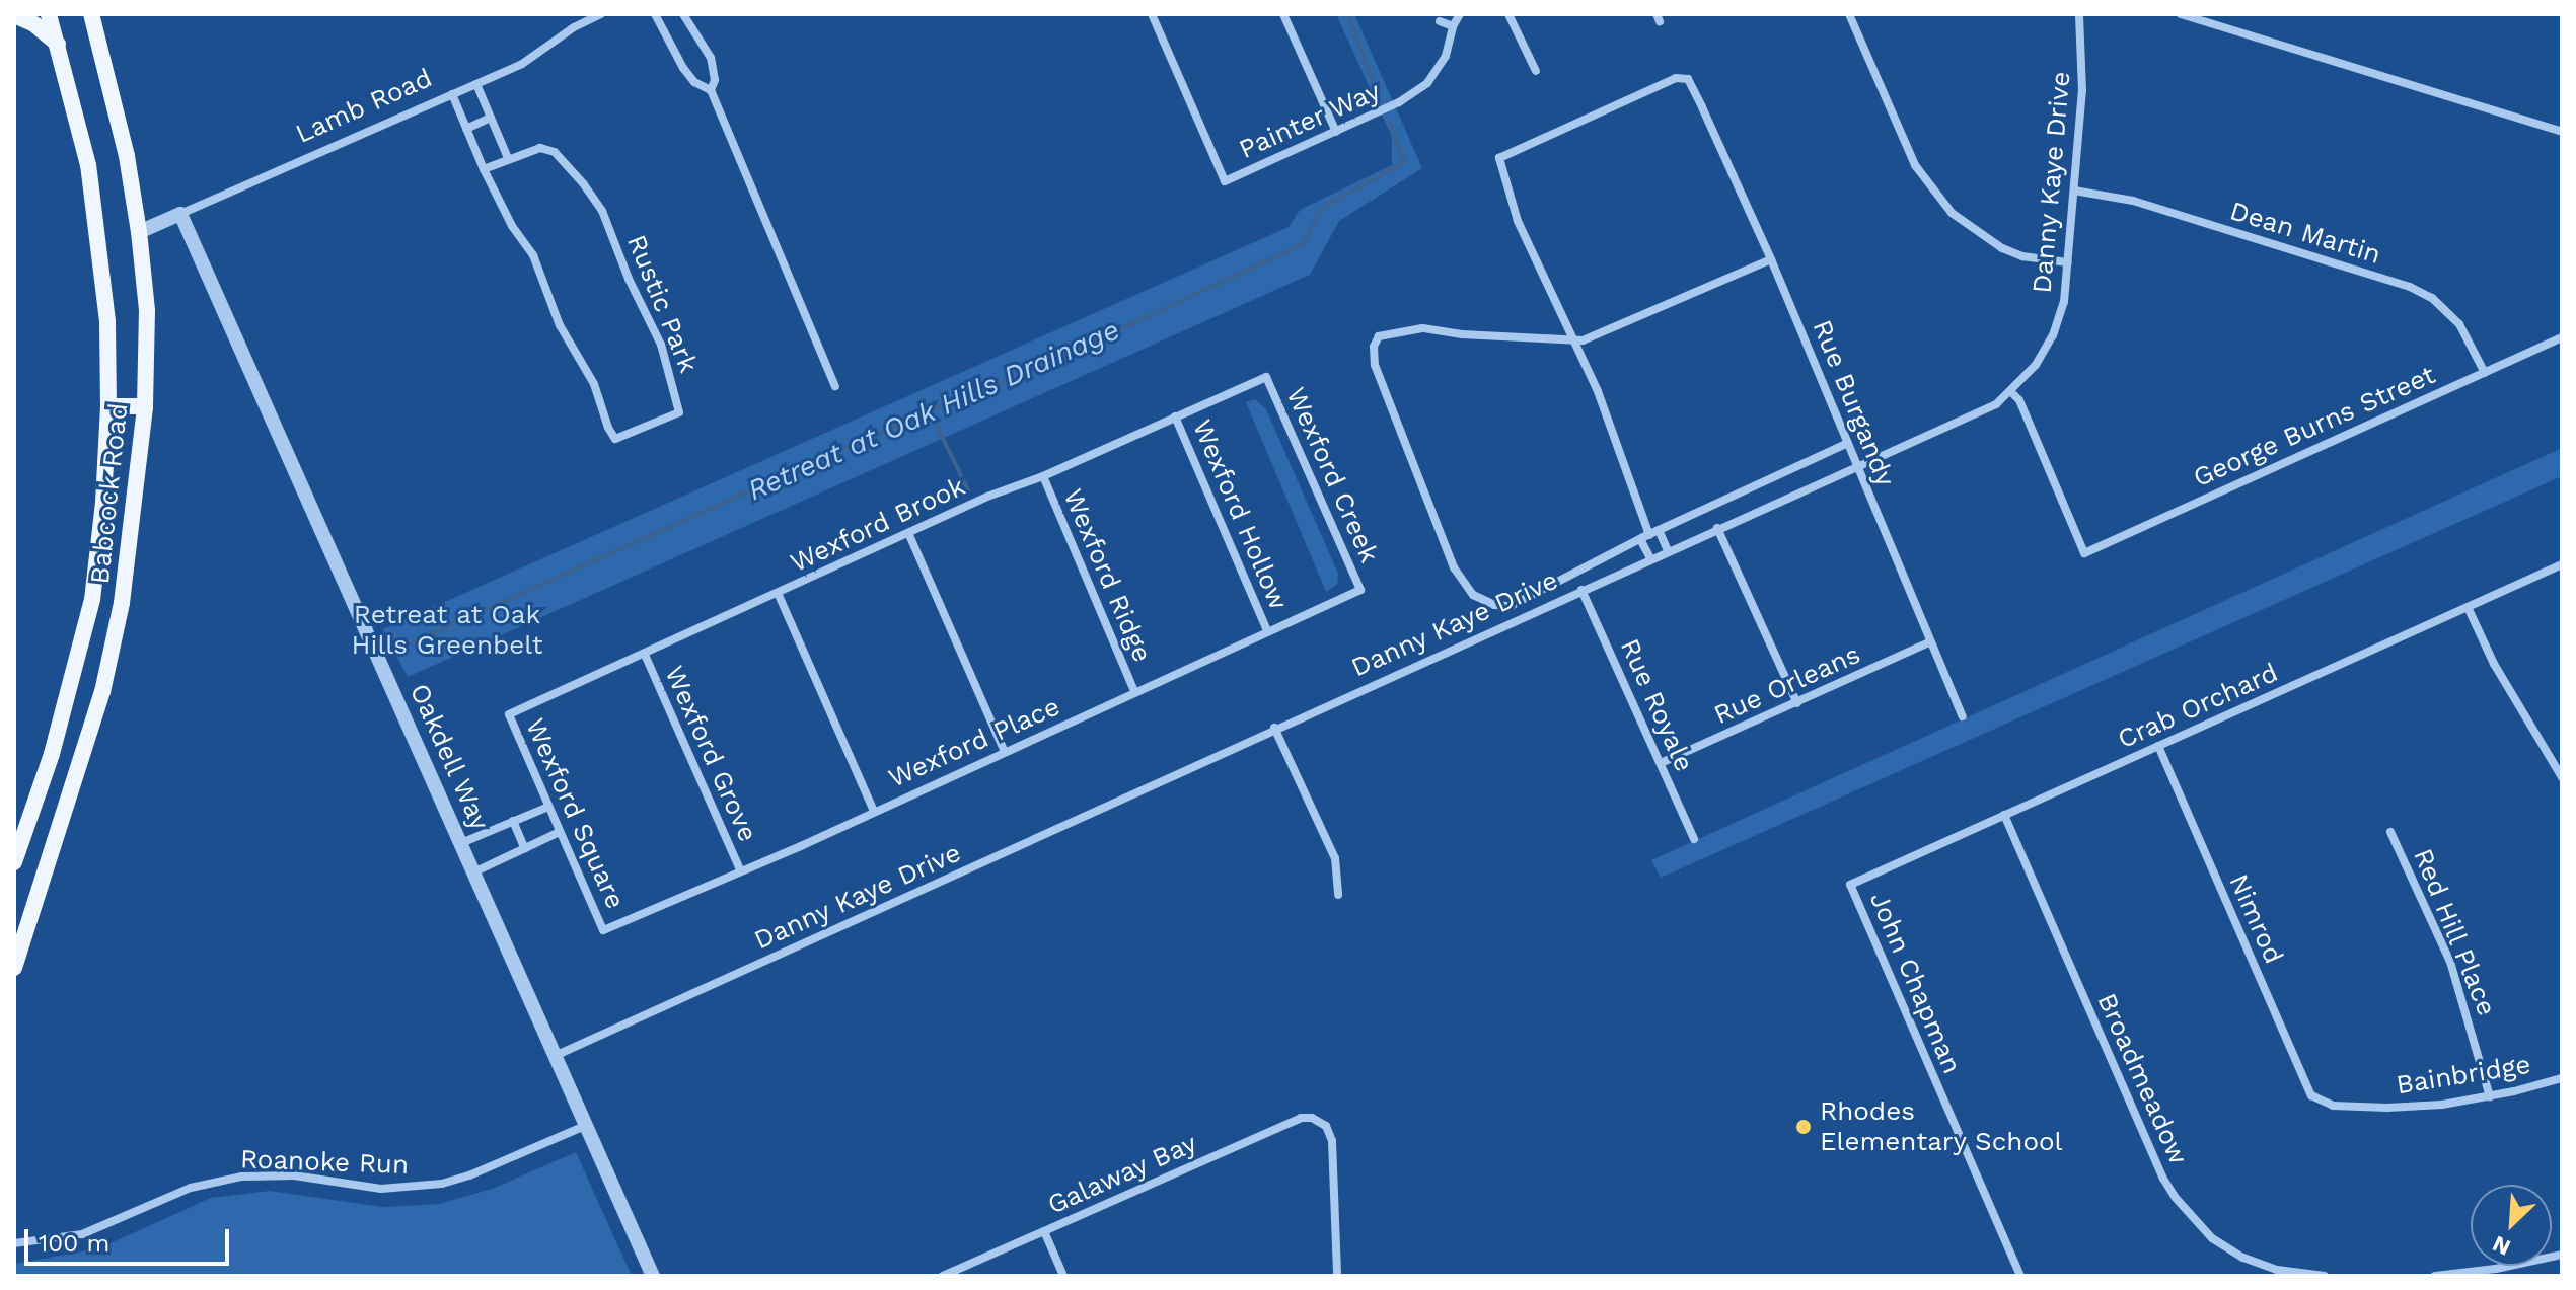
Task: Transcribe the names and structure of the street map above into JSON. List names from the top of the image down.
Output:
{
  "streets": {
    "main road": ["Babcock Road"],
    "street": [
      "Lamb Road",
      "Painter Way",
      "Danny Kaye Drive",
      "Dean Martin",
      "Rustic Park",
      "Rue Burgandy",
      "George Burns Street",
      "Wexford Creek",
      "Wexford Hollow",
      "Wexford Brook",
      "Wexford Ridge",
      "Rue Orleans",
      "Rue Royale",
      "Crab Orchard",
      "Wexford Place",
      "Wexford Grove",
      "Oakdell Way",
      "Wexford Square",
      "Nimrod",
      "Red Hill Place",
      "John Chapman",
      "Bainbridge",
      "Broadmeadow",
      "Roanoke Run",
      "Galaway Bay"
    ]
  },
  "crossings": [
    ["Lamb Road", "Rustic Park"],
    ["Lamb Road", "Babcock Road"],
    ["Lamb Road", "Oakdell Way"],
    ["Danny Kaye Drive", "Dean Martin"],
    ["Danny Kaye Drive", "Rue Burgandy"],
    ["Danny Kaye Drive", "George Burns Street"],
    ["Danny Kaye Drive", "Rue Royale"],
    ["Danny Kaye Drive", "Oakdell Way"],
    ["Dean Martin", "George Burns Street"],
    ["Rue Burgandy", "Rue Orleans"],
    ["Wexford Creek", "Wexford Brook"],
    ["Wexford Creek", "Wexford Place"],
    ["Wexford Hollow", "Wexford Brook"],
    ["Wexford Hollow", "Wexford Place"],
    ["Wexford Brook", "Wexford Ridge"],
    ["Wexford Brook", "Wexford Grove"],
    ["Wexford Brook", "Wexford Square"],
    ["Wexford Ridge", "Wexford Place"],
    ["Rue Orleans", "Rue Royale"],
    ["Crab Orchard", "Nimrod"],
    ["Crab Orchard", "John Chapman"],
    ["Crab Orchard", "Broadmeadow"],
    ["Wexford Place", "Wexford Grove"],
    ["Wexford Place", "Wexford Square"],
    ["Oakdell Way", "Roanoke Run"],
    ["Nimrod", "Bainbridge"],
    ["Red Hill Place", "Bainbridge"]
  ],
  "water": ["Retreat at Oak Hills Drainage"],
  "parks": ["Retreat at Oak Hills Greenbelt"],
  "places": ["Rhodes Elementary School"],
  "scale_bar": "100 m",
  "north": "bottom left"
}
